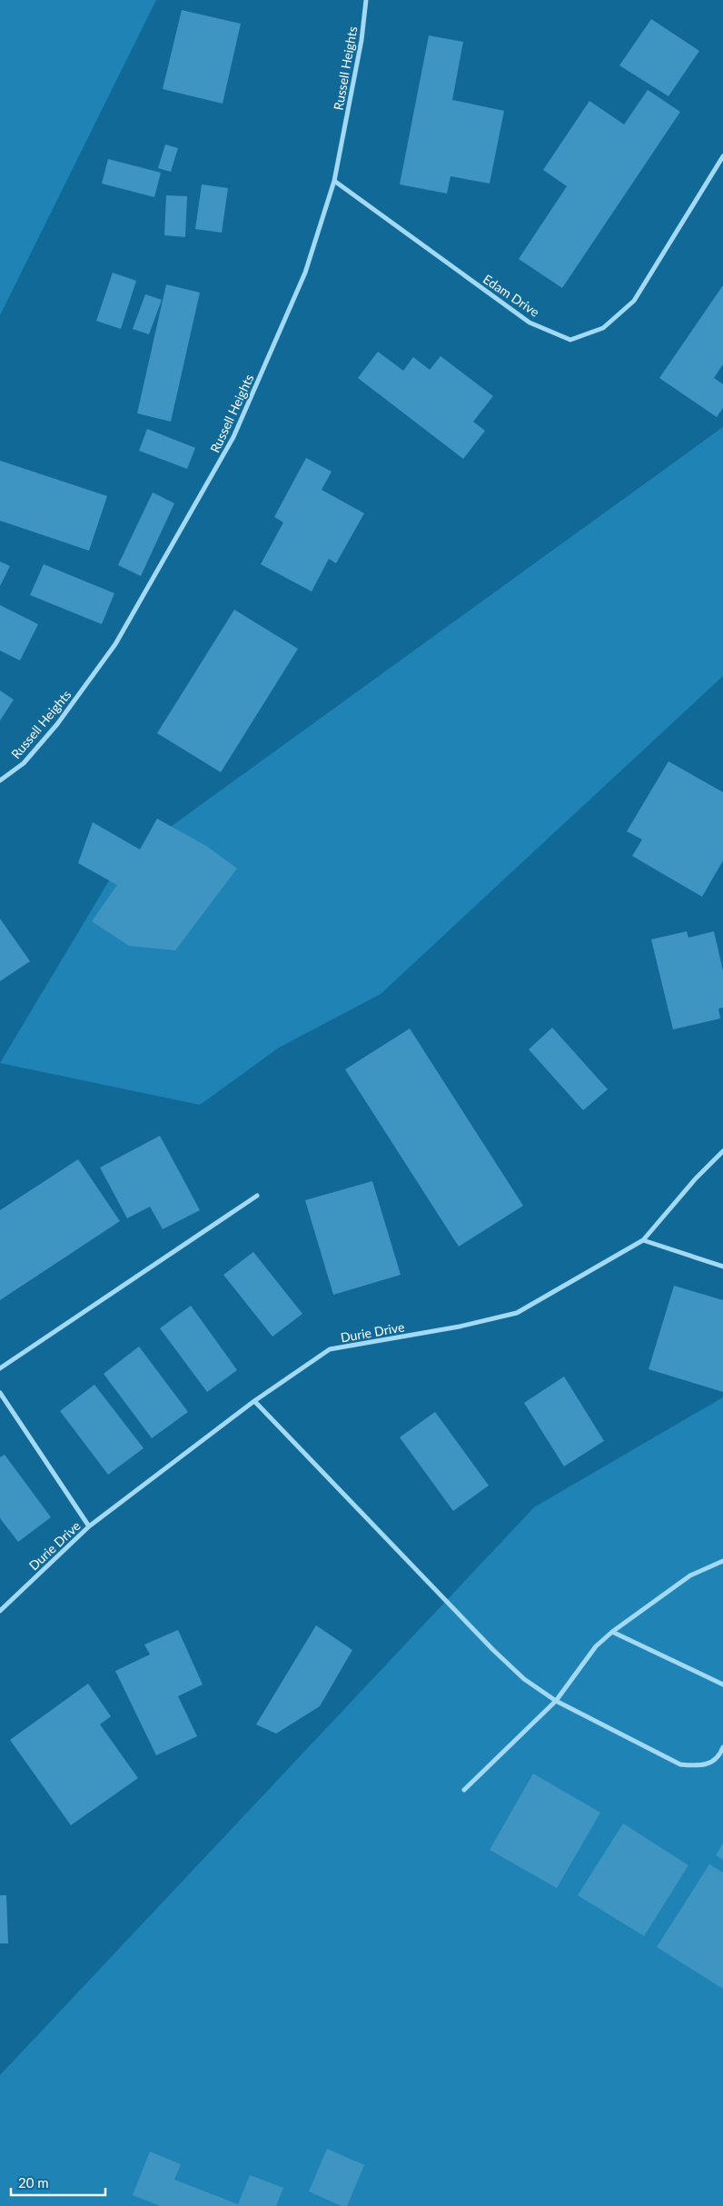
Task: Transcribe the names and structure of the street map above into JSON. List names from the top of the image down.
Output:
{
  "streets": {
    "street": ["Russell Heights", "Edam Drive", "Durie Drive"]
  },
  "crossings": [
    ["Russell Heights", "Edam Drive"]
  ],
  "scale_bar": "20 m"
}
